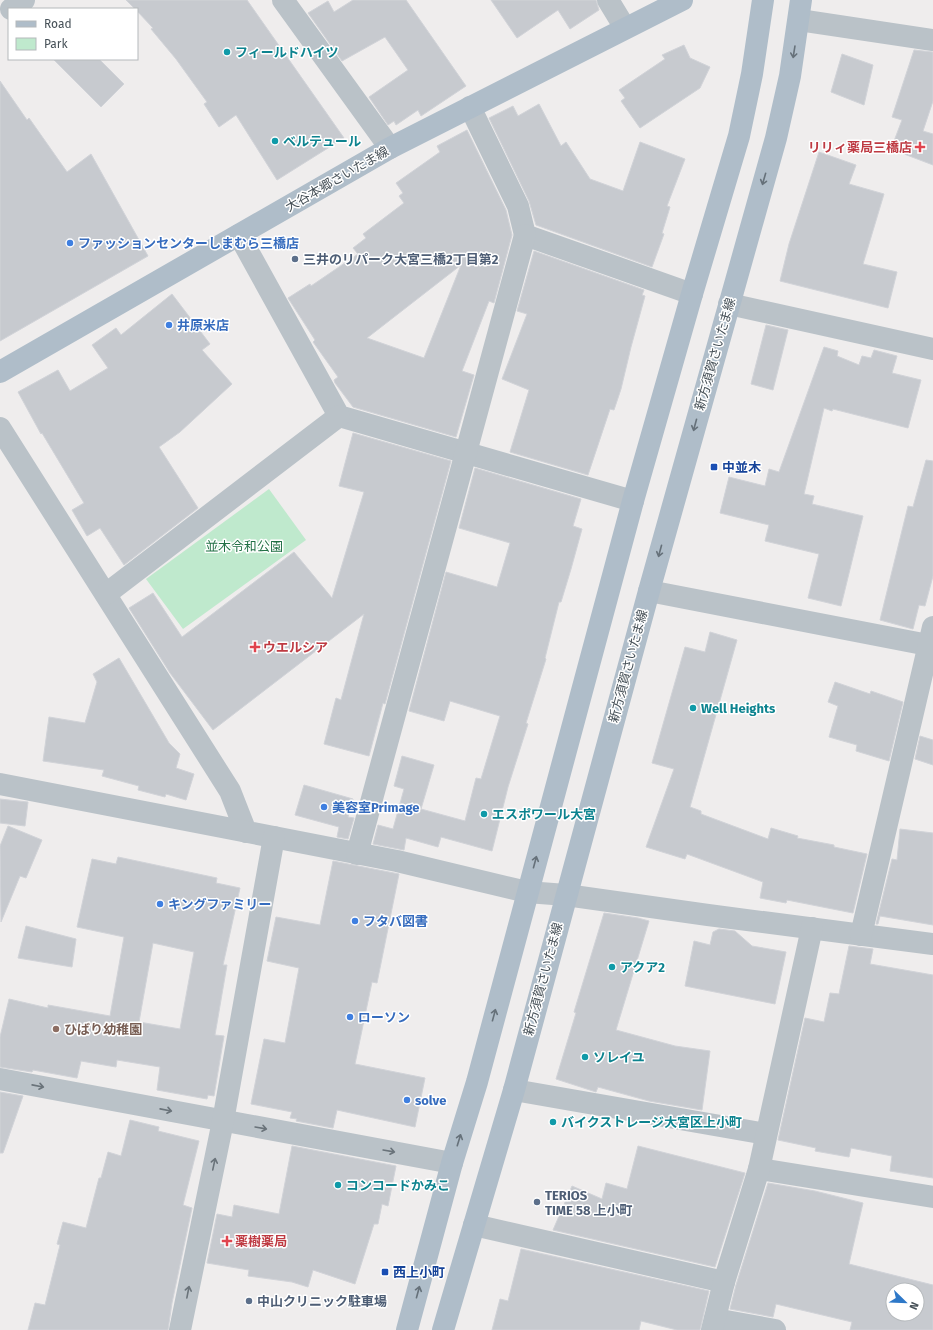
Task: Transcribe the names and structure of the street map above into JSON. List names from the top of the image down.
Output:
{
  "streets": {
    "main road": ["大谷本郷さいたま線", "新方須賀さいたま線"]
  },
  "parks": ["並木令和公園"],
  "places": {
    "other": [
      "フィールドハイツ",
      "ベルテュール",
      "ファッションセンターしまむら三橋店",
      "三井のリパーク大宮三橋2丁目第2",
      "井原米店",
      "Well Heights",
      "美容室Primage",
      "エスポワール大宮",
      "キングファミリー",
      "フタバ図書",
      "アクア2",
      "ローソン",
      "ひばり幼稚園",
      "ソレイユ",
      "solve",
      "バイクストレージ大宮区上小町",
      "コンコードかみこ",
      "TERIOS TIME 58 上小町",
      "中山クリニック駐車場"
    ],
    "health": ["リリィ薬局三橋店", "ウエルシア", "薬樹薬局"],
    "transit": ["中並木", "西上小町"]
  },
  "legend": ["Road", "Park"],
  "north": "bottom right"
}
